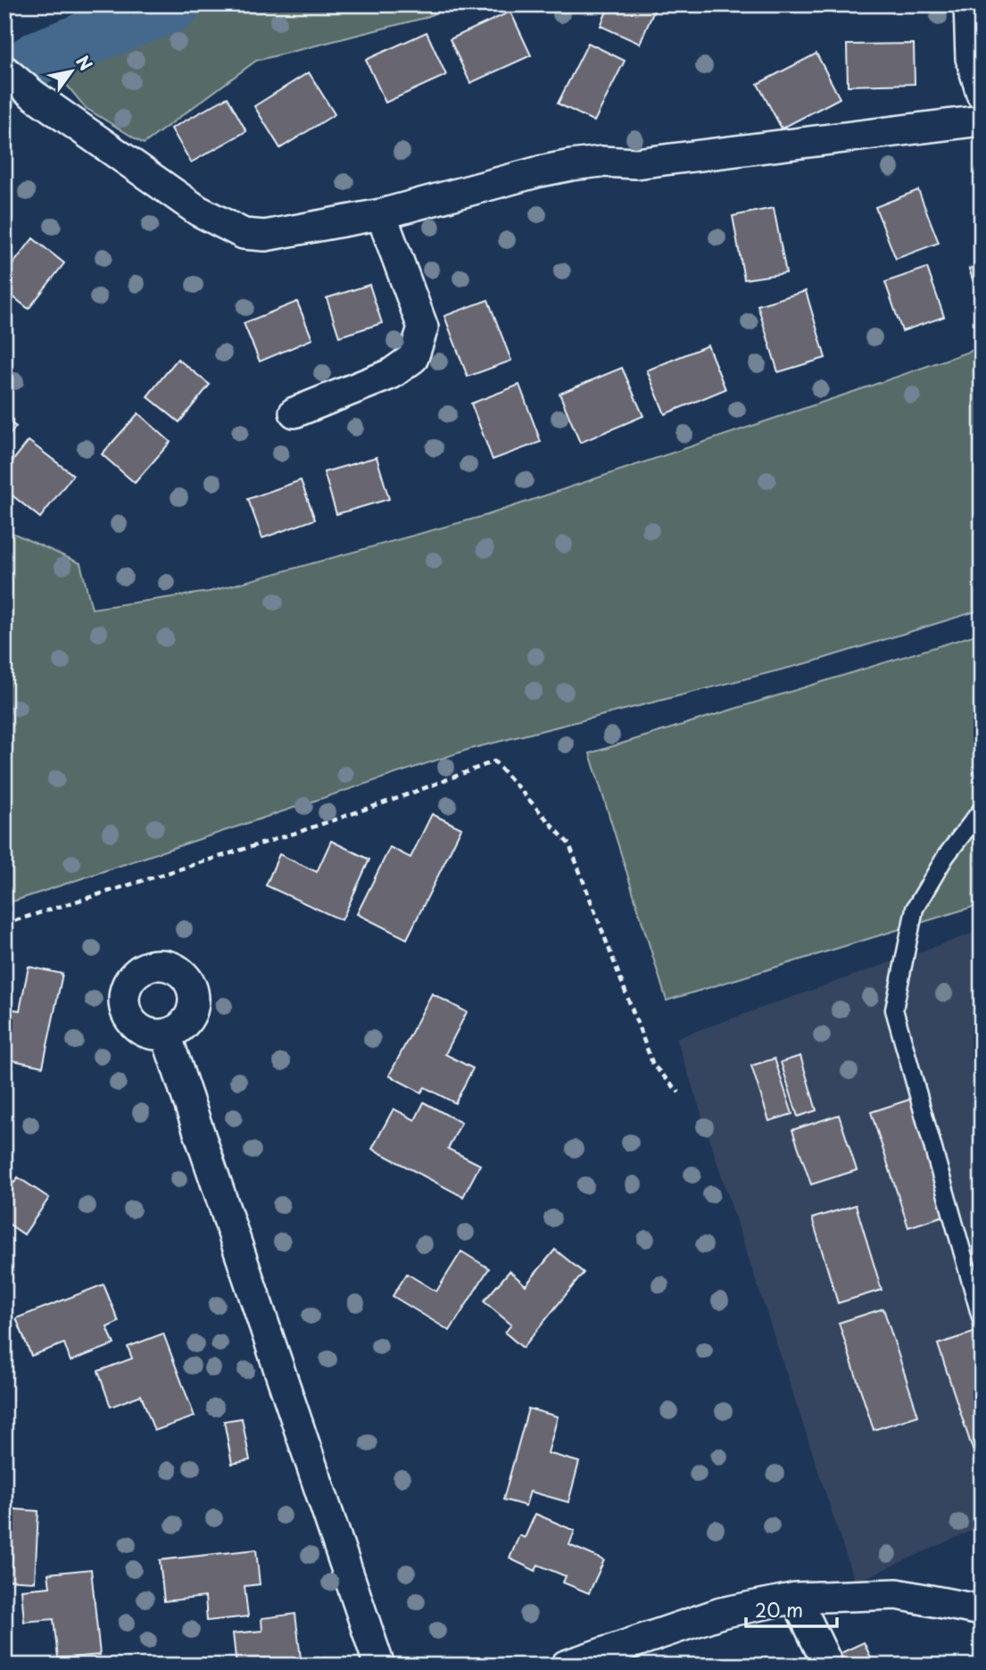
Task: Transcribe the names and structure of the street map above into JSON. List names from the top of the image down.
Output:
{
  "scale_bar": "20 m",
  "north": "top right"
}
